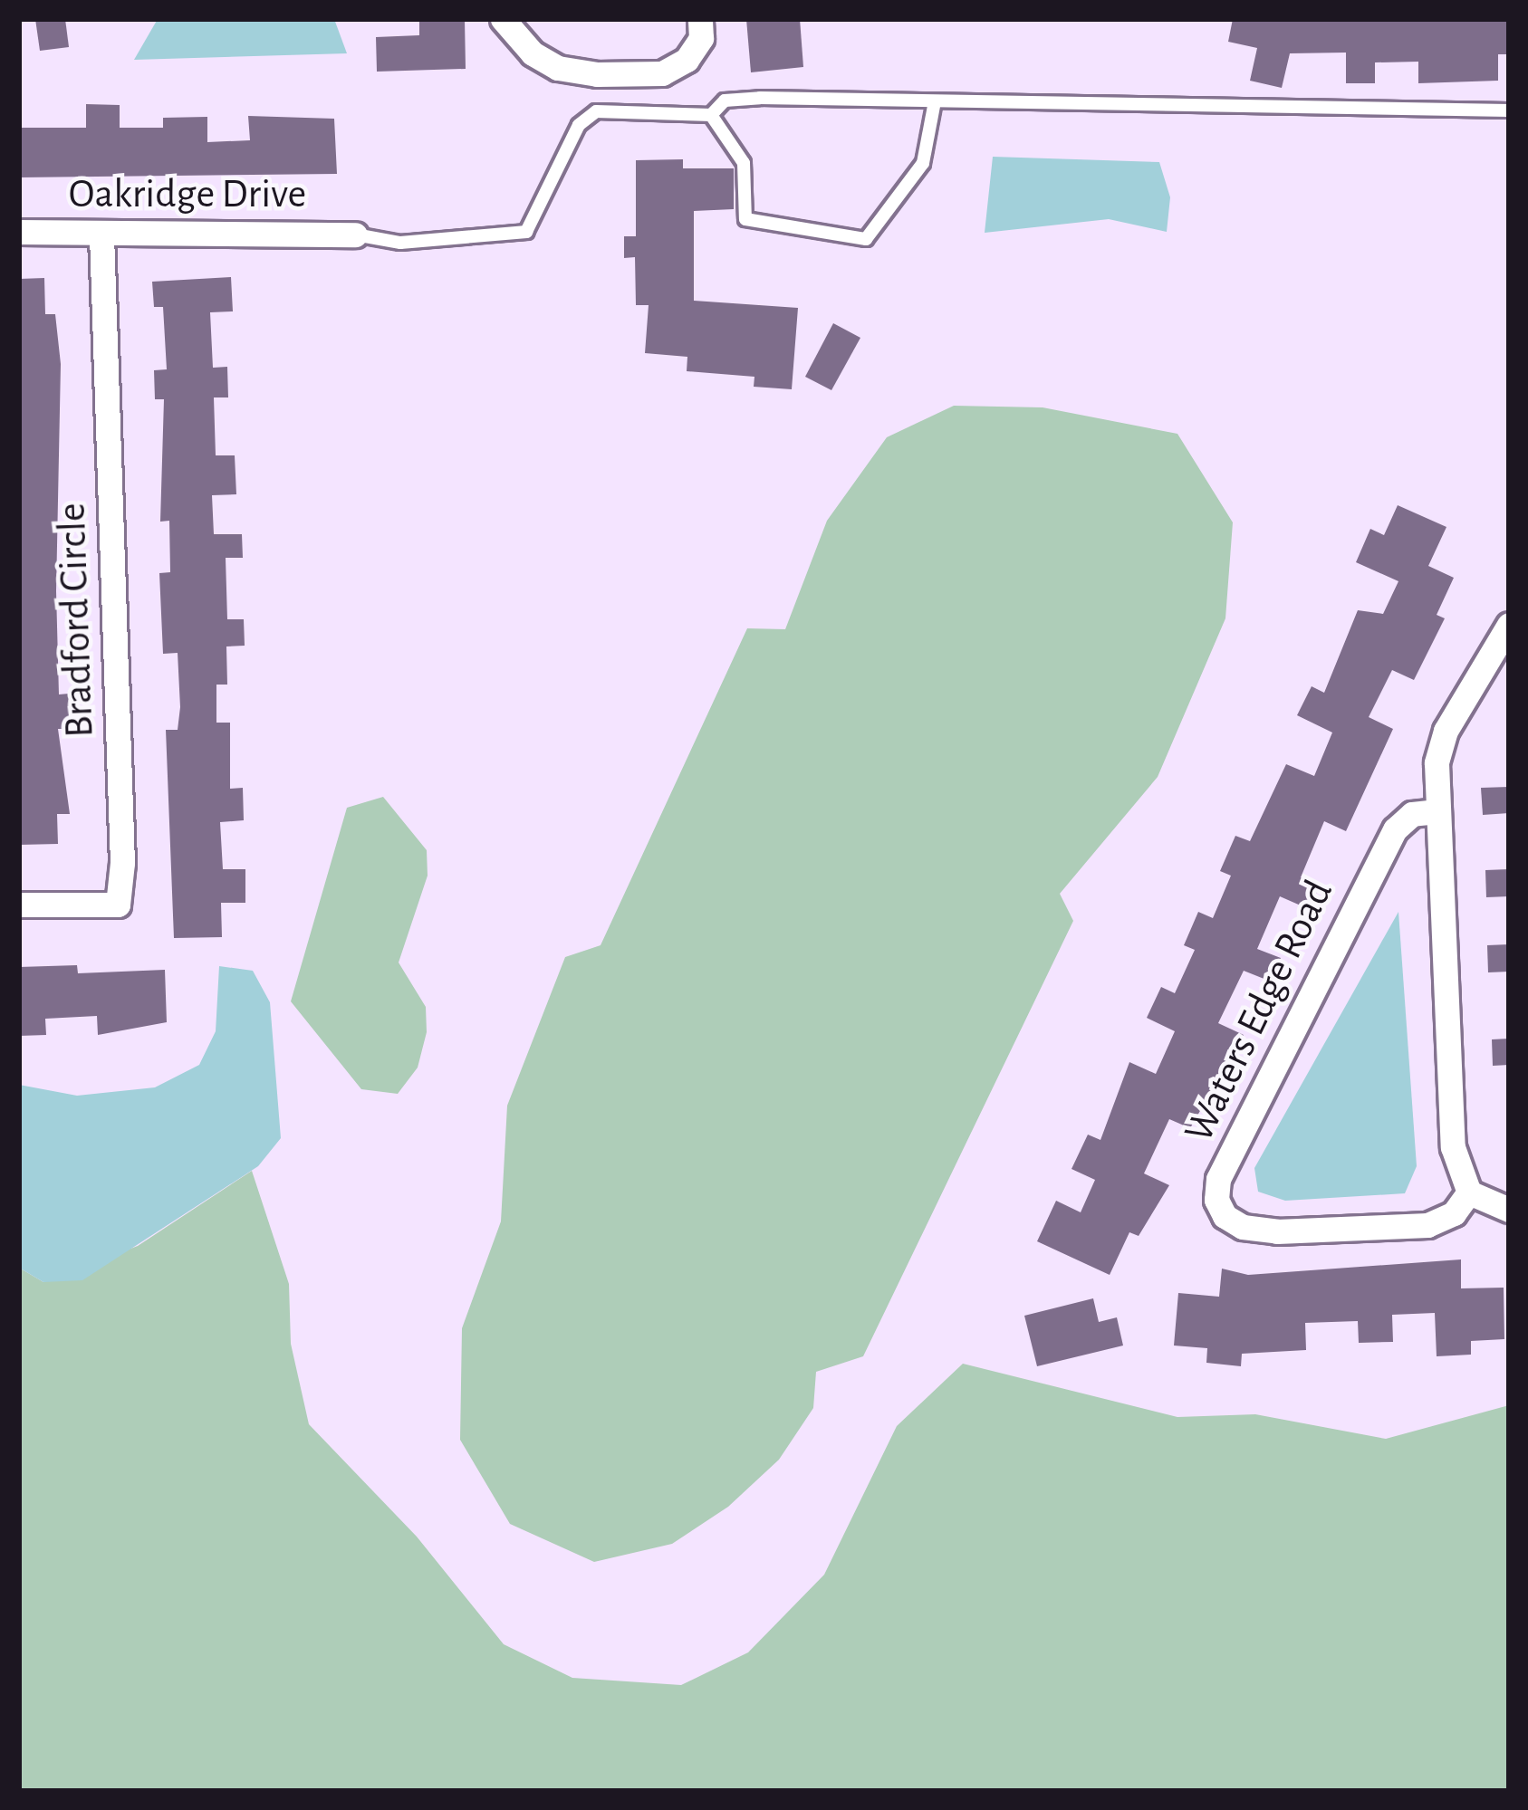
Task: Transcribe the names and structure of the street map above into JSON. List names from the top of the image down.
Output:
{
  "streets": {
    "street": ["Oakridge Drive", "Bradford Circle", "Waters Edge Road"]
  },
  "crossings": [
    ["Oakridge Drive", "Bradford Circle"]
  ]
}
